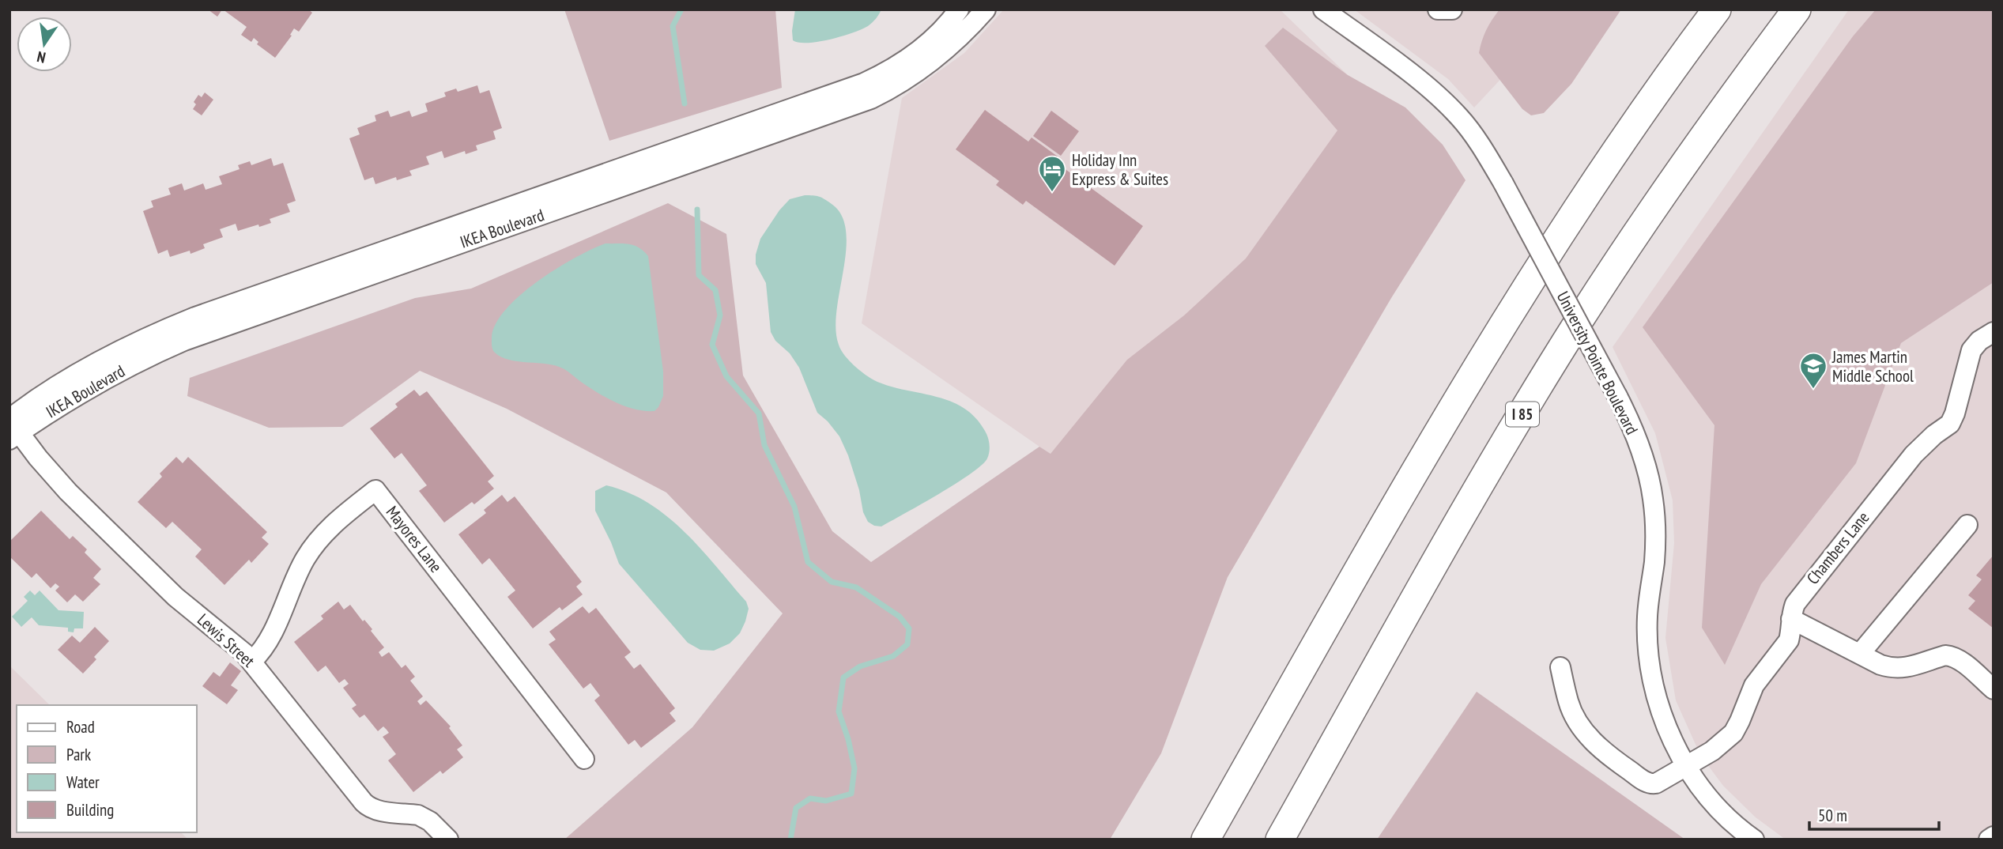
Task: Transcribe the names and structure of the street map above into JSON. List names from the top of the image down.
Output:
{
  "streets": {
    "highway": ["I 85"],
    "street": [
      "IKEA Boulevard",
      "University Pointe Boulevard",
      "Mayores Lane",
      "Chambers Lane",
      "Lewis Street"
    ]
  },
  "crossings": [
    ["IKEA Boulevard", "Lewis Street"],
    ["University Pointe Boulevard", "Chambers Lane"],
    ["Mayores Lane", "Lewis Street"]
  ],
  "places": {
    "hotel": ["Holiday Inn Express & Suites"],
    "school or university": ["James Martin Middle School"]
  },
  "legend": [
    "Road",
    "Park",
    "Water",
    "Building"
  ],
  "scale_bar": "50 m",
  "north": "bottom"
}
